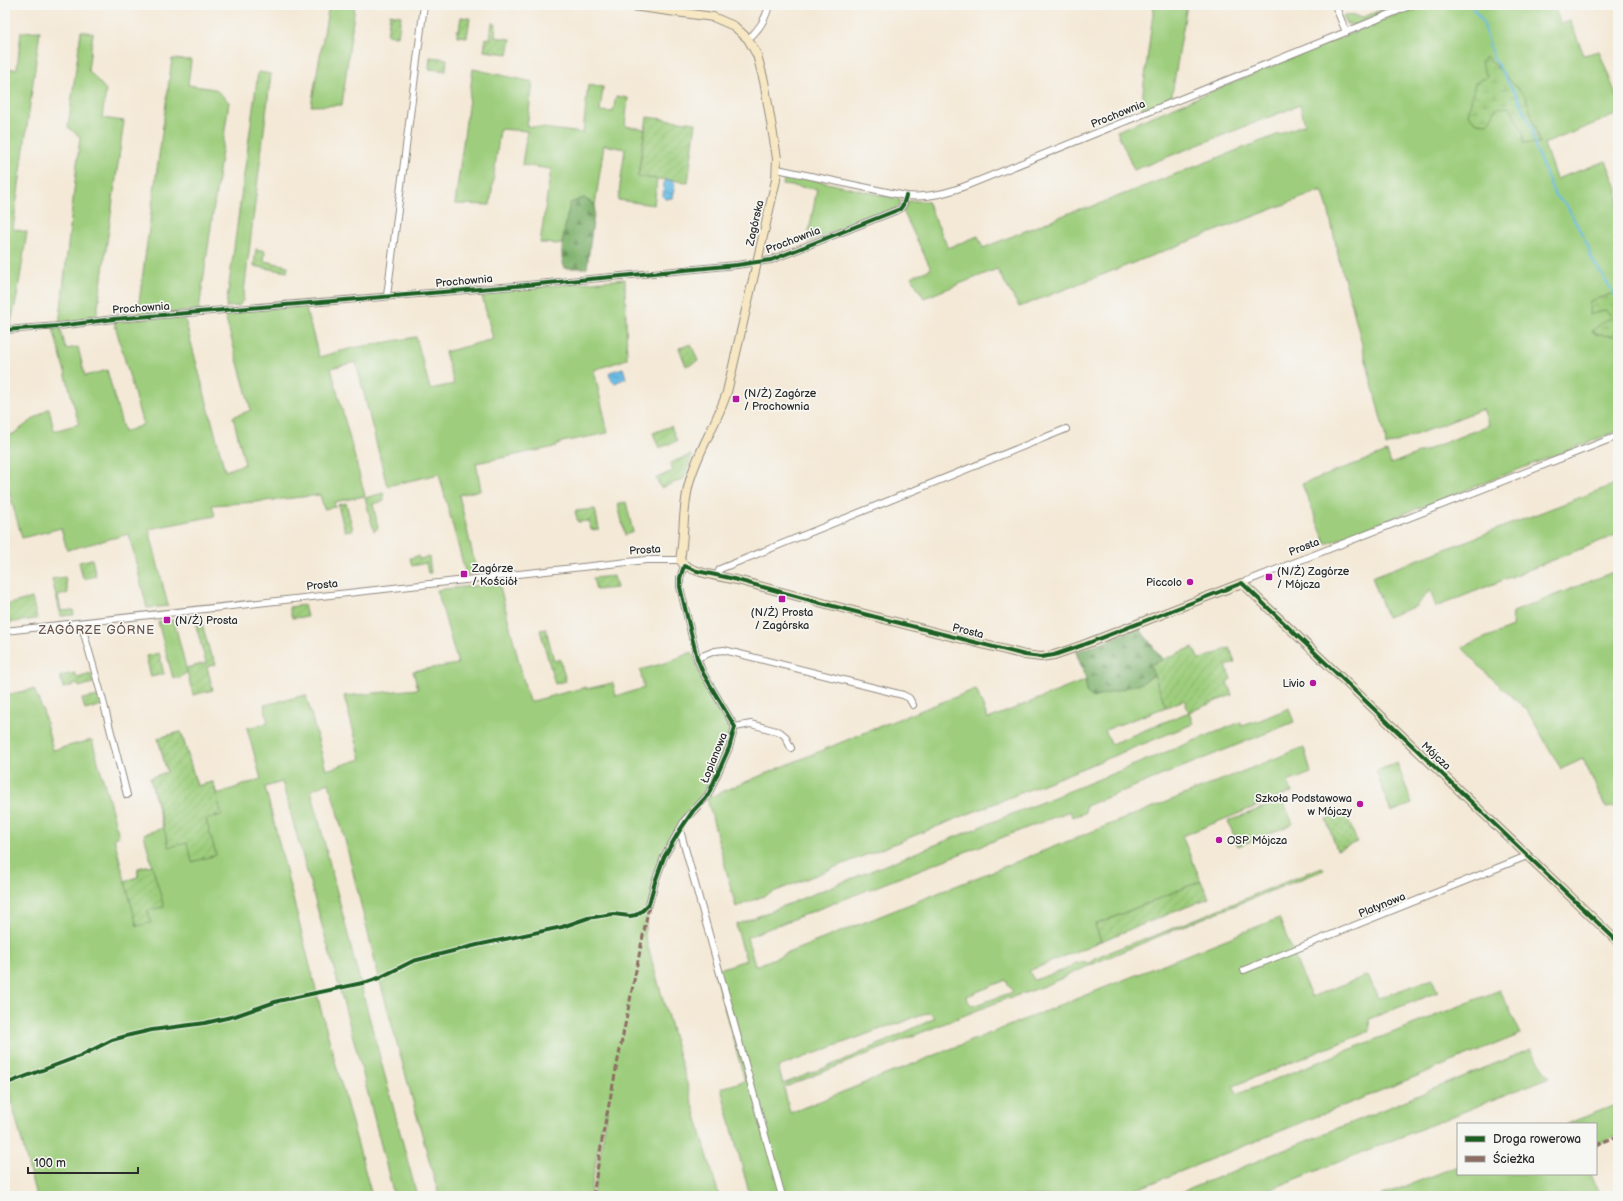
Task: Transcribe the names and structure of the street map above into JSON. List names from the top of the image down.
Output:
{
  "streets": {
    "street": [
      "Prochownia",
      "Zagórska",
      "Prosta",
      "Mójcza",
      "Łopianowa",
      "Platynowa"
    ]
  },
  "crossings": [
    ["Prochownia", "Zagórska"],
    ["Zagórska", "Prosta"],
    ["Zagórska", "Łopianowa"],
    ["Prosta", "Mójcza"],
    ["Prosta", "Łopianowa"],
    ["Mójcza", "Platynowa"]
  ],
  "districts": ["ZAGÓRZE GÓRNE"],
  "places": {
    "transit": [
      "(N/Ż) Zagórze / Prochownia",
      "Zagórze / Kościół",
      "(N/Ż) Zagórze / Mójcza",
      "(N/Ż) Prosta / Zagórska",
      "(N/Ż) Prosta"
    ],
    "other": [
      "Piccolo",
      "Livio",
      "Szkoła Podstawowa w Mójczy",
      "OSP Mójcza"
    ]
  },
  "legend": ["Droga rowerowa", "Ścieżka"],
  "scale_bar": "100 m"
}
